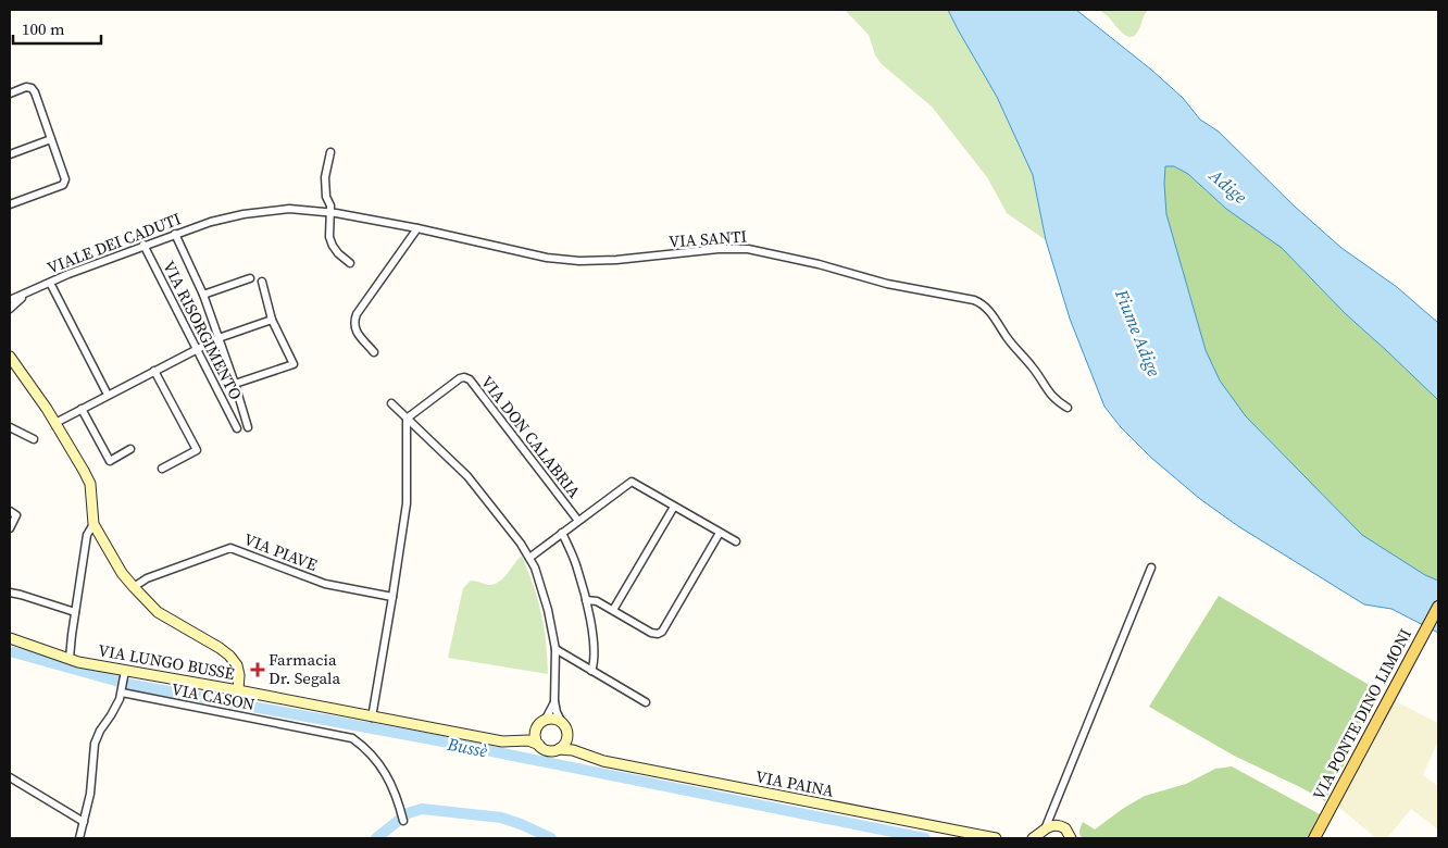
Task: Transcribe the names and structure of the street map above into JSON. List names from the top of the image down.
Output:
{
  "streets": {
    "main road": ["VIA LUNGO BUSSÈ", "VIA PONTE DINO LIMONI", "VIA PAINA"],
    "street": [
      "VIA SANTI",
      "VIALE DEI CADUTI",
      "VIA RISORGIMENTO",
      "VIA DON CALABRIA",
      "VIA PIAVE",
      "VIA CASON"
    ]
  },
  "crossings": [
    ["VIA SANTI", "VIALE DEI CADUTI"],
    ["VIALE DEI CADUTI", "VIA RISORGIMENTO"],
    ["VIA LUNGO BUSSÈ", "VIA PAINA"]
  ],
  "water": ["Adige", "Fiume Adige", "Bussè"],
  "places": {
    "health": ["Farmacia Dr. Segala"]
  },
  "scale_bar": "100 m"
}
